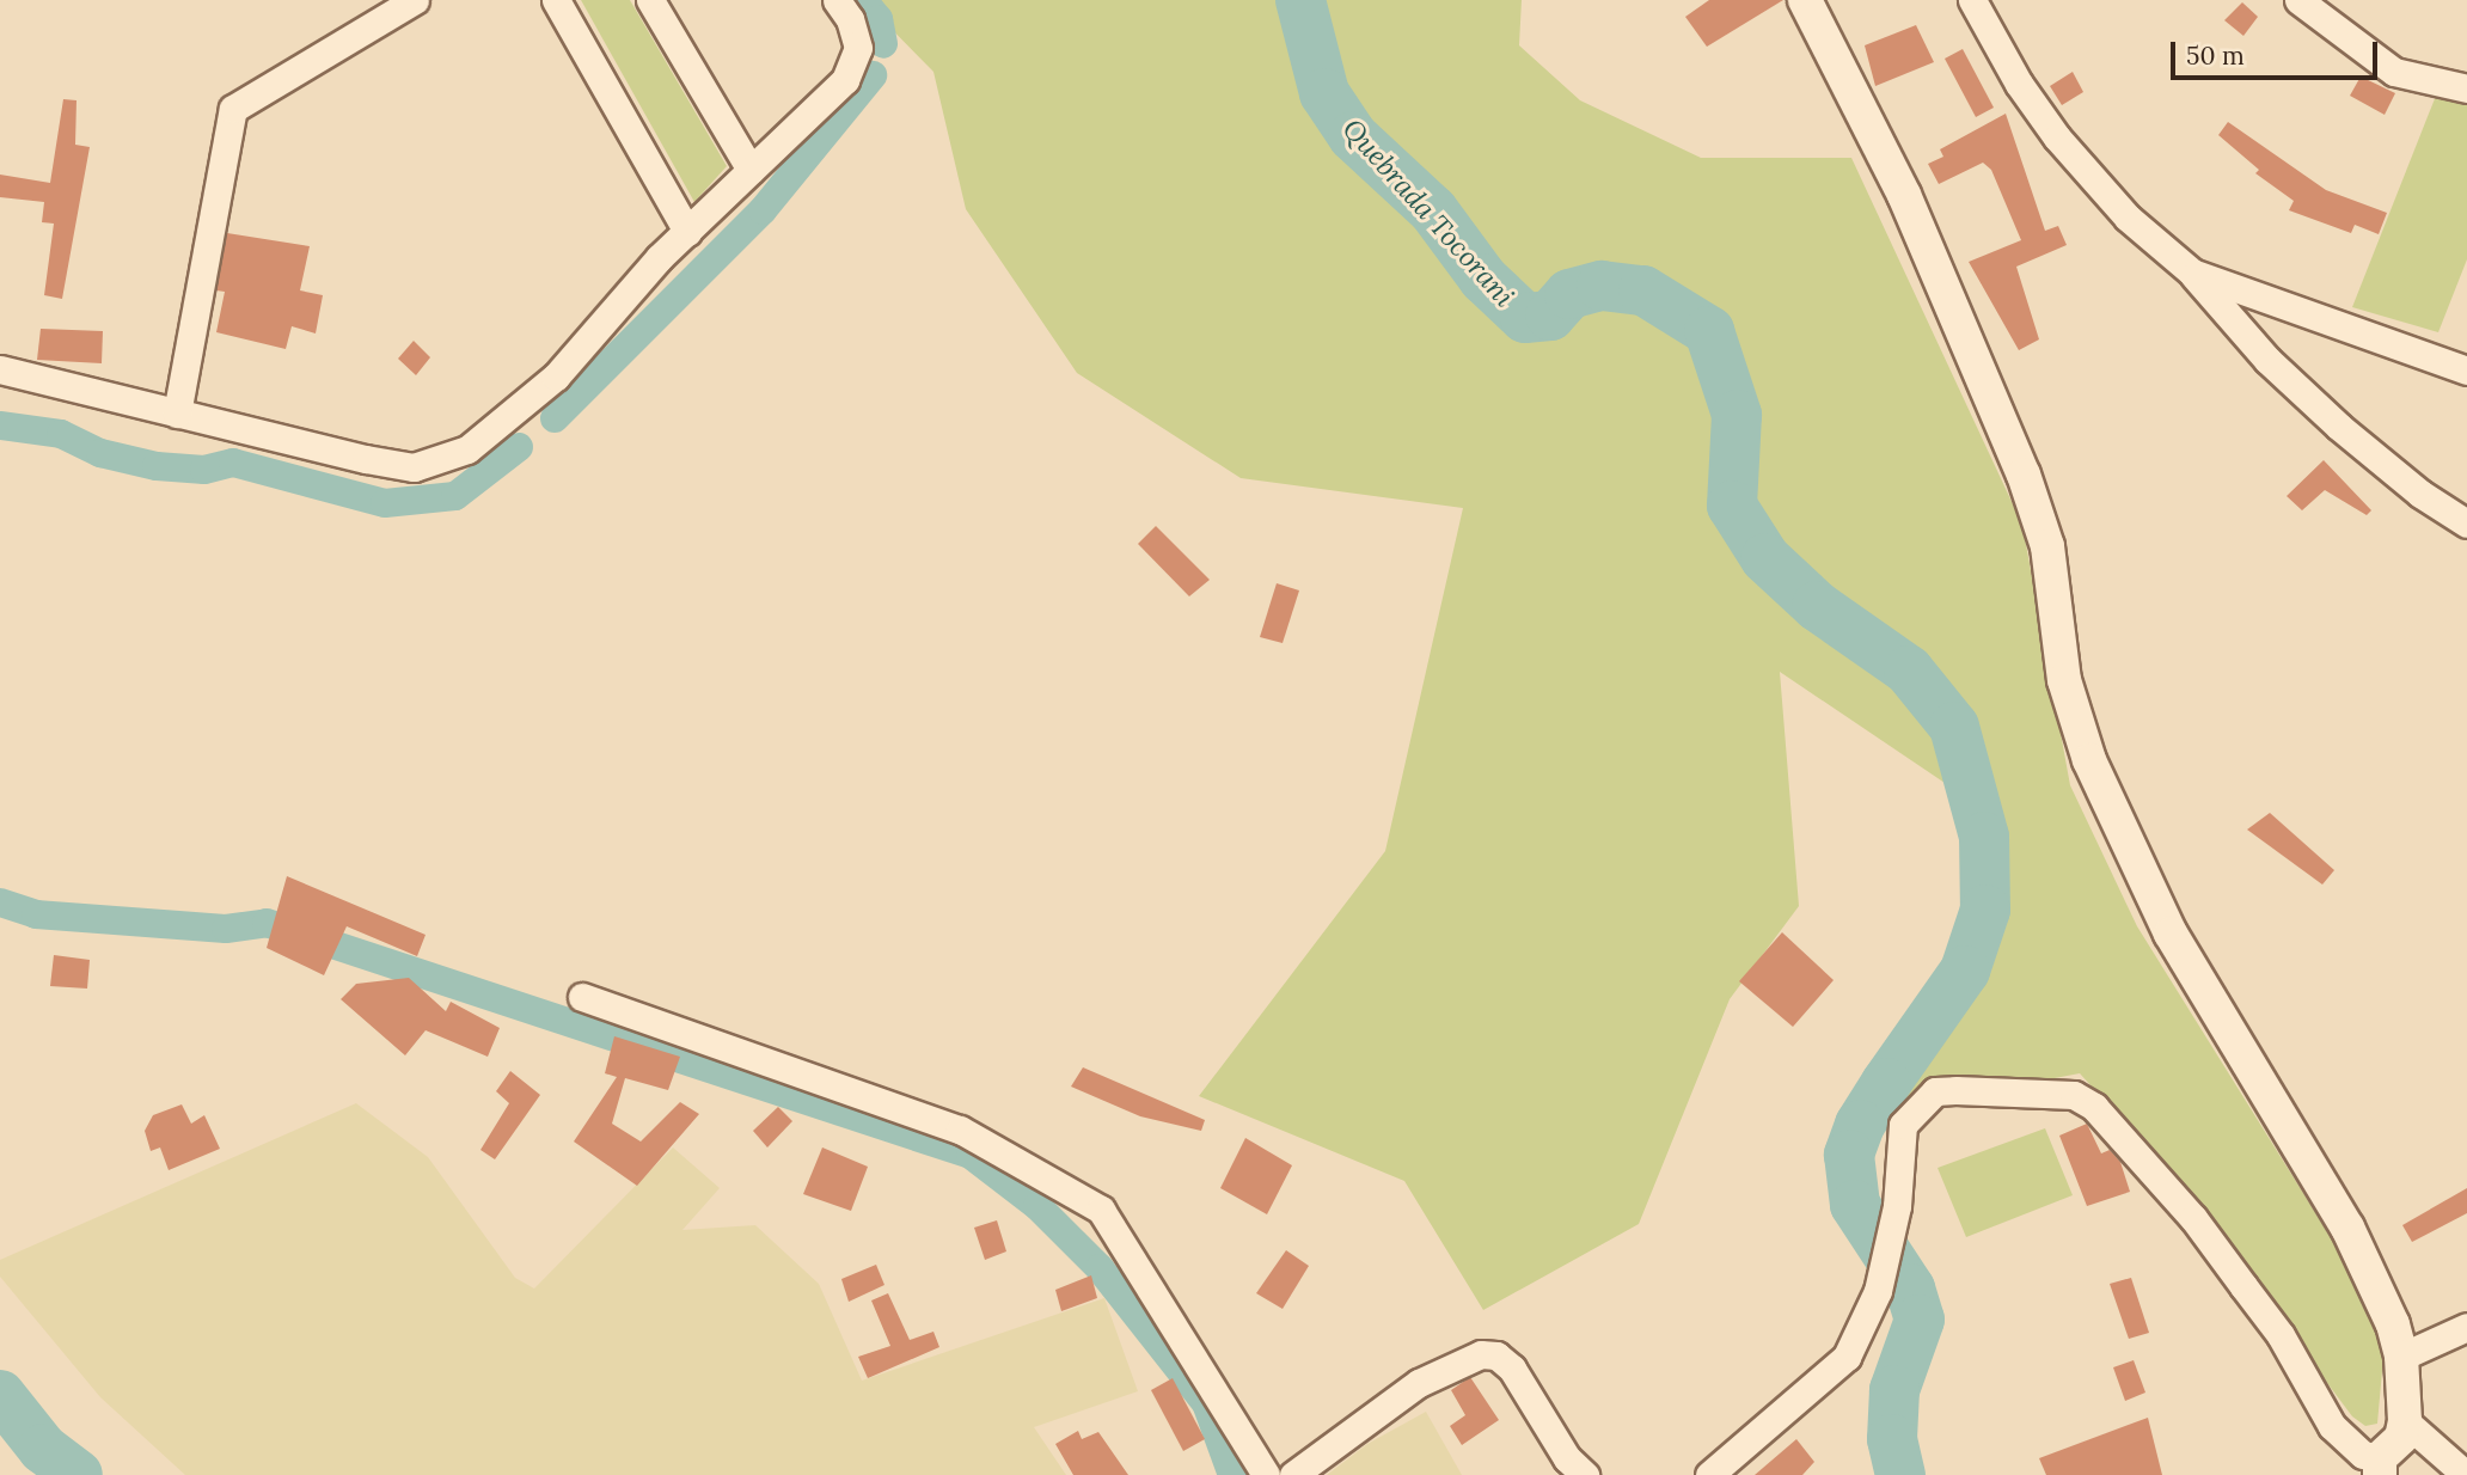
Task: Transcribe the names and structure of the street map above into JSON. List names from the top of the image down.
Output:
{
  "water": ["Quebrada Tocorani"],
  "scale_bar": "50 m"
}
